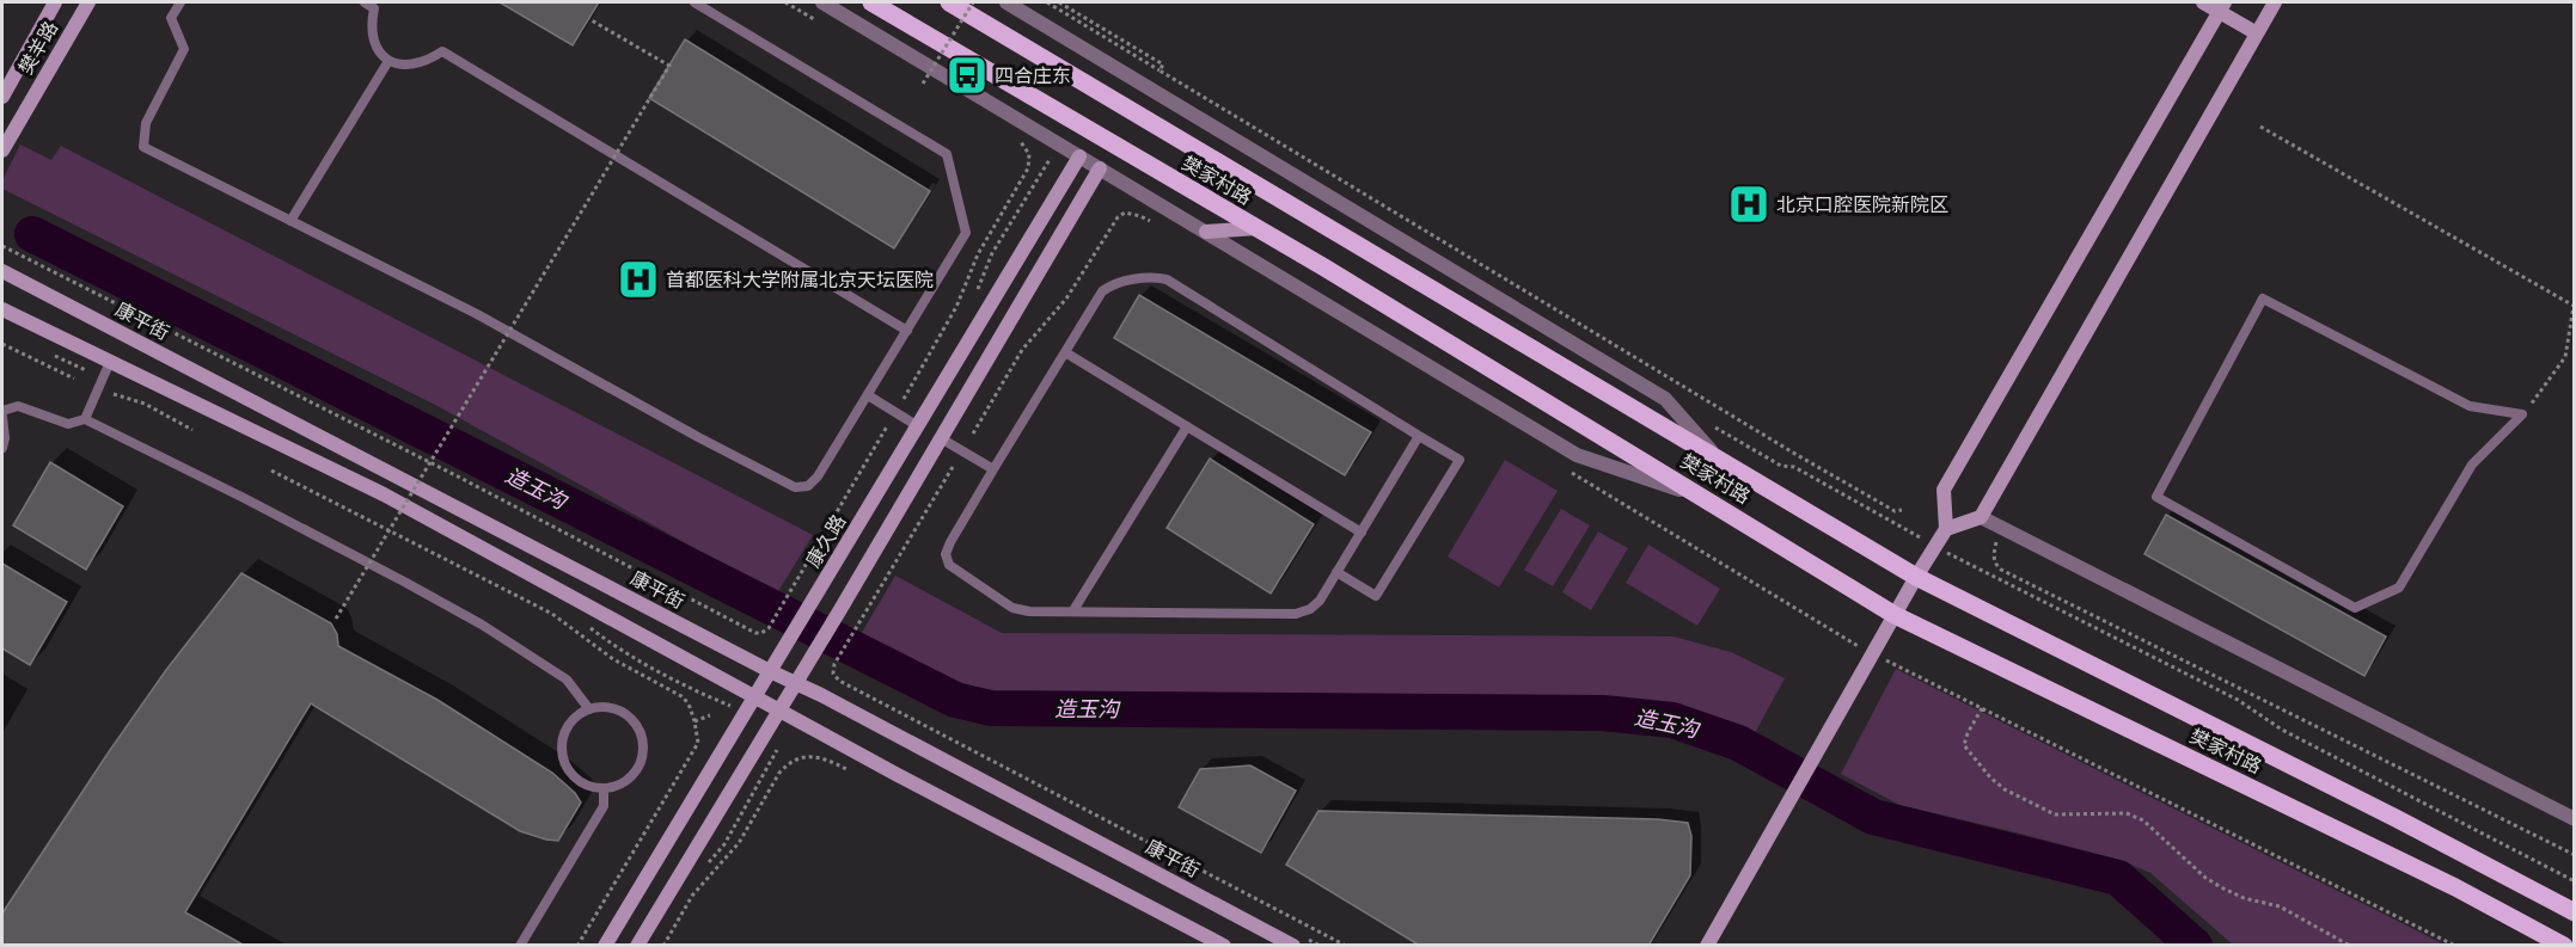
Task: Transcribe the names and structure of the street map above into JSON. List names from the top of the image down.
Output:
{
  "streets": {
    "main road": ["樊家村路"],
    "street": ["樊羊路", "康平街", "康久路"]
  },
  "crossings": [
    ["康平街", "康久路"]
  ],
  "water": ["造玉沟"],
  "places": {
    "bus stop": ["四合庄东"],
    "hospital": ["北京口腔医院新院区", "首都医科大学附属北京天坛医院"]
  }
}
